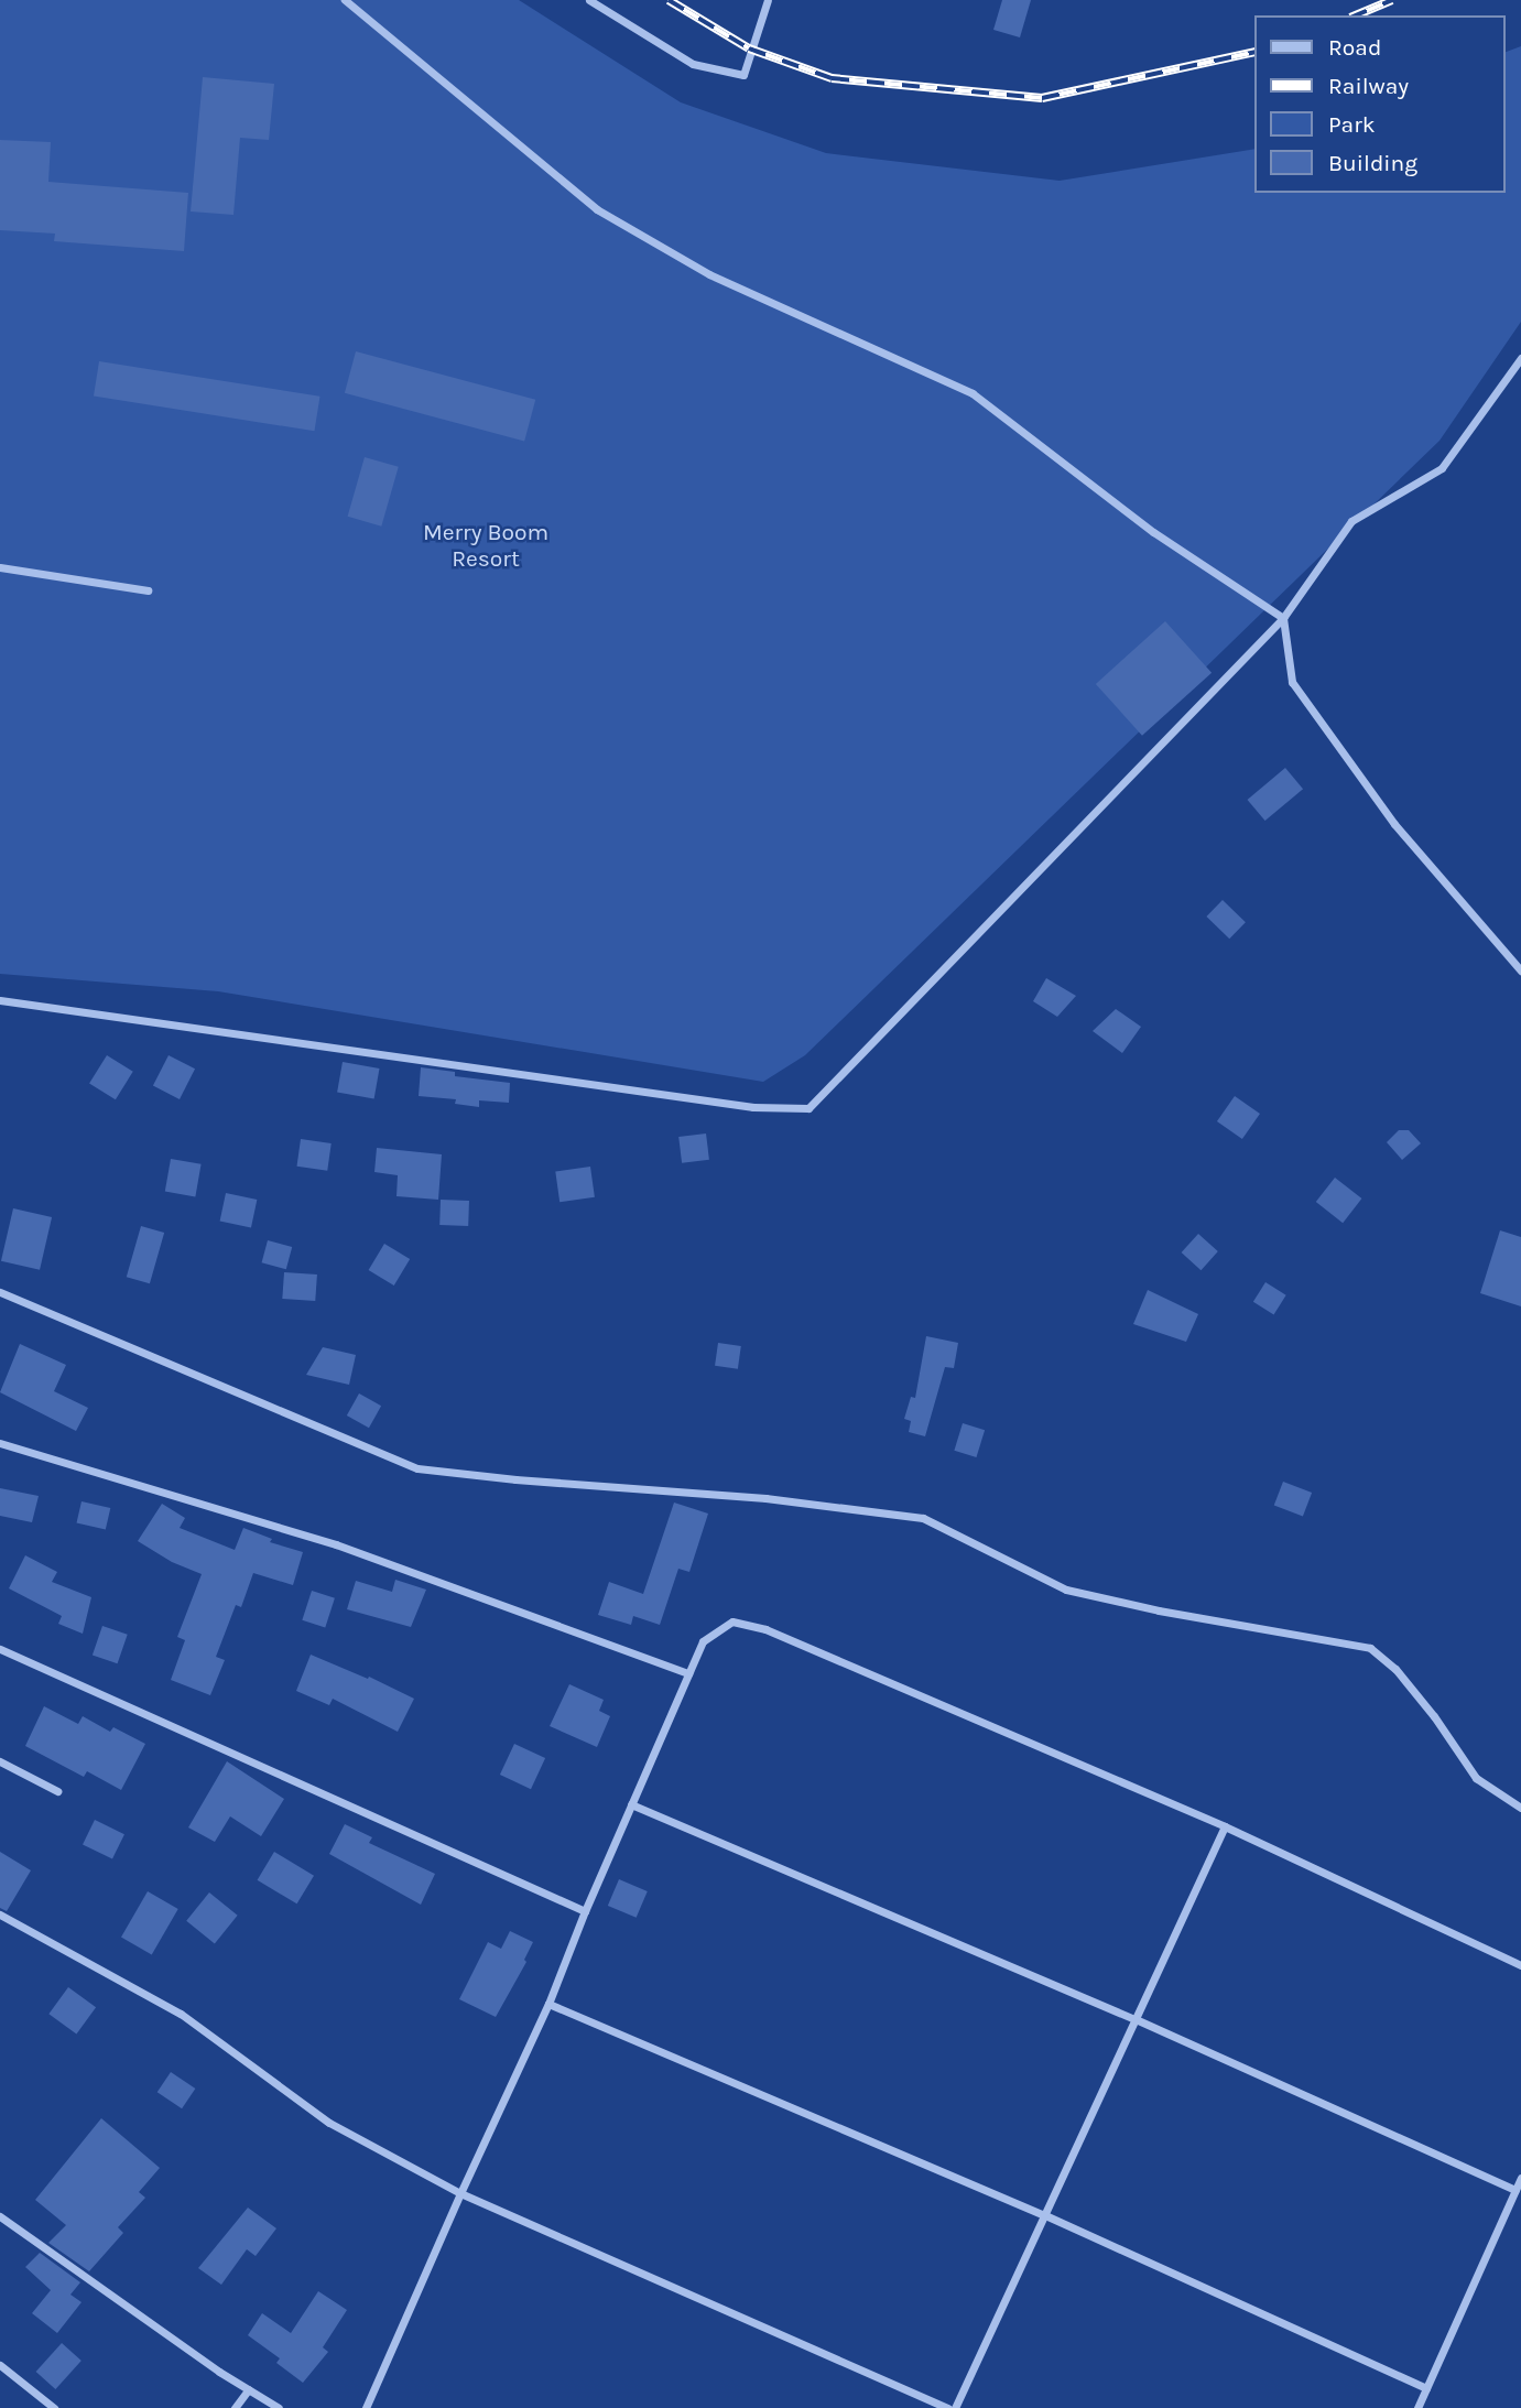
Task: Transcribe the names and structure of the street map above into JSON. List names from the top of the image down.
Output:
{
  "parks": ["Merry Boom Resort"],
  "legend": [
    "Road",
    "Railway",
    "Park",
    "Building"
  ]
}
